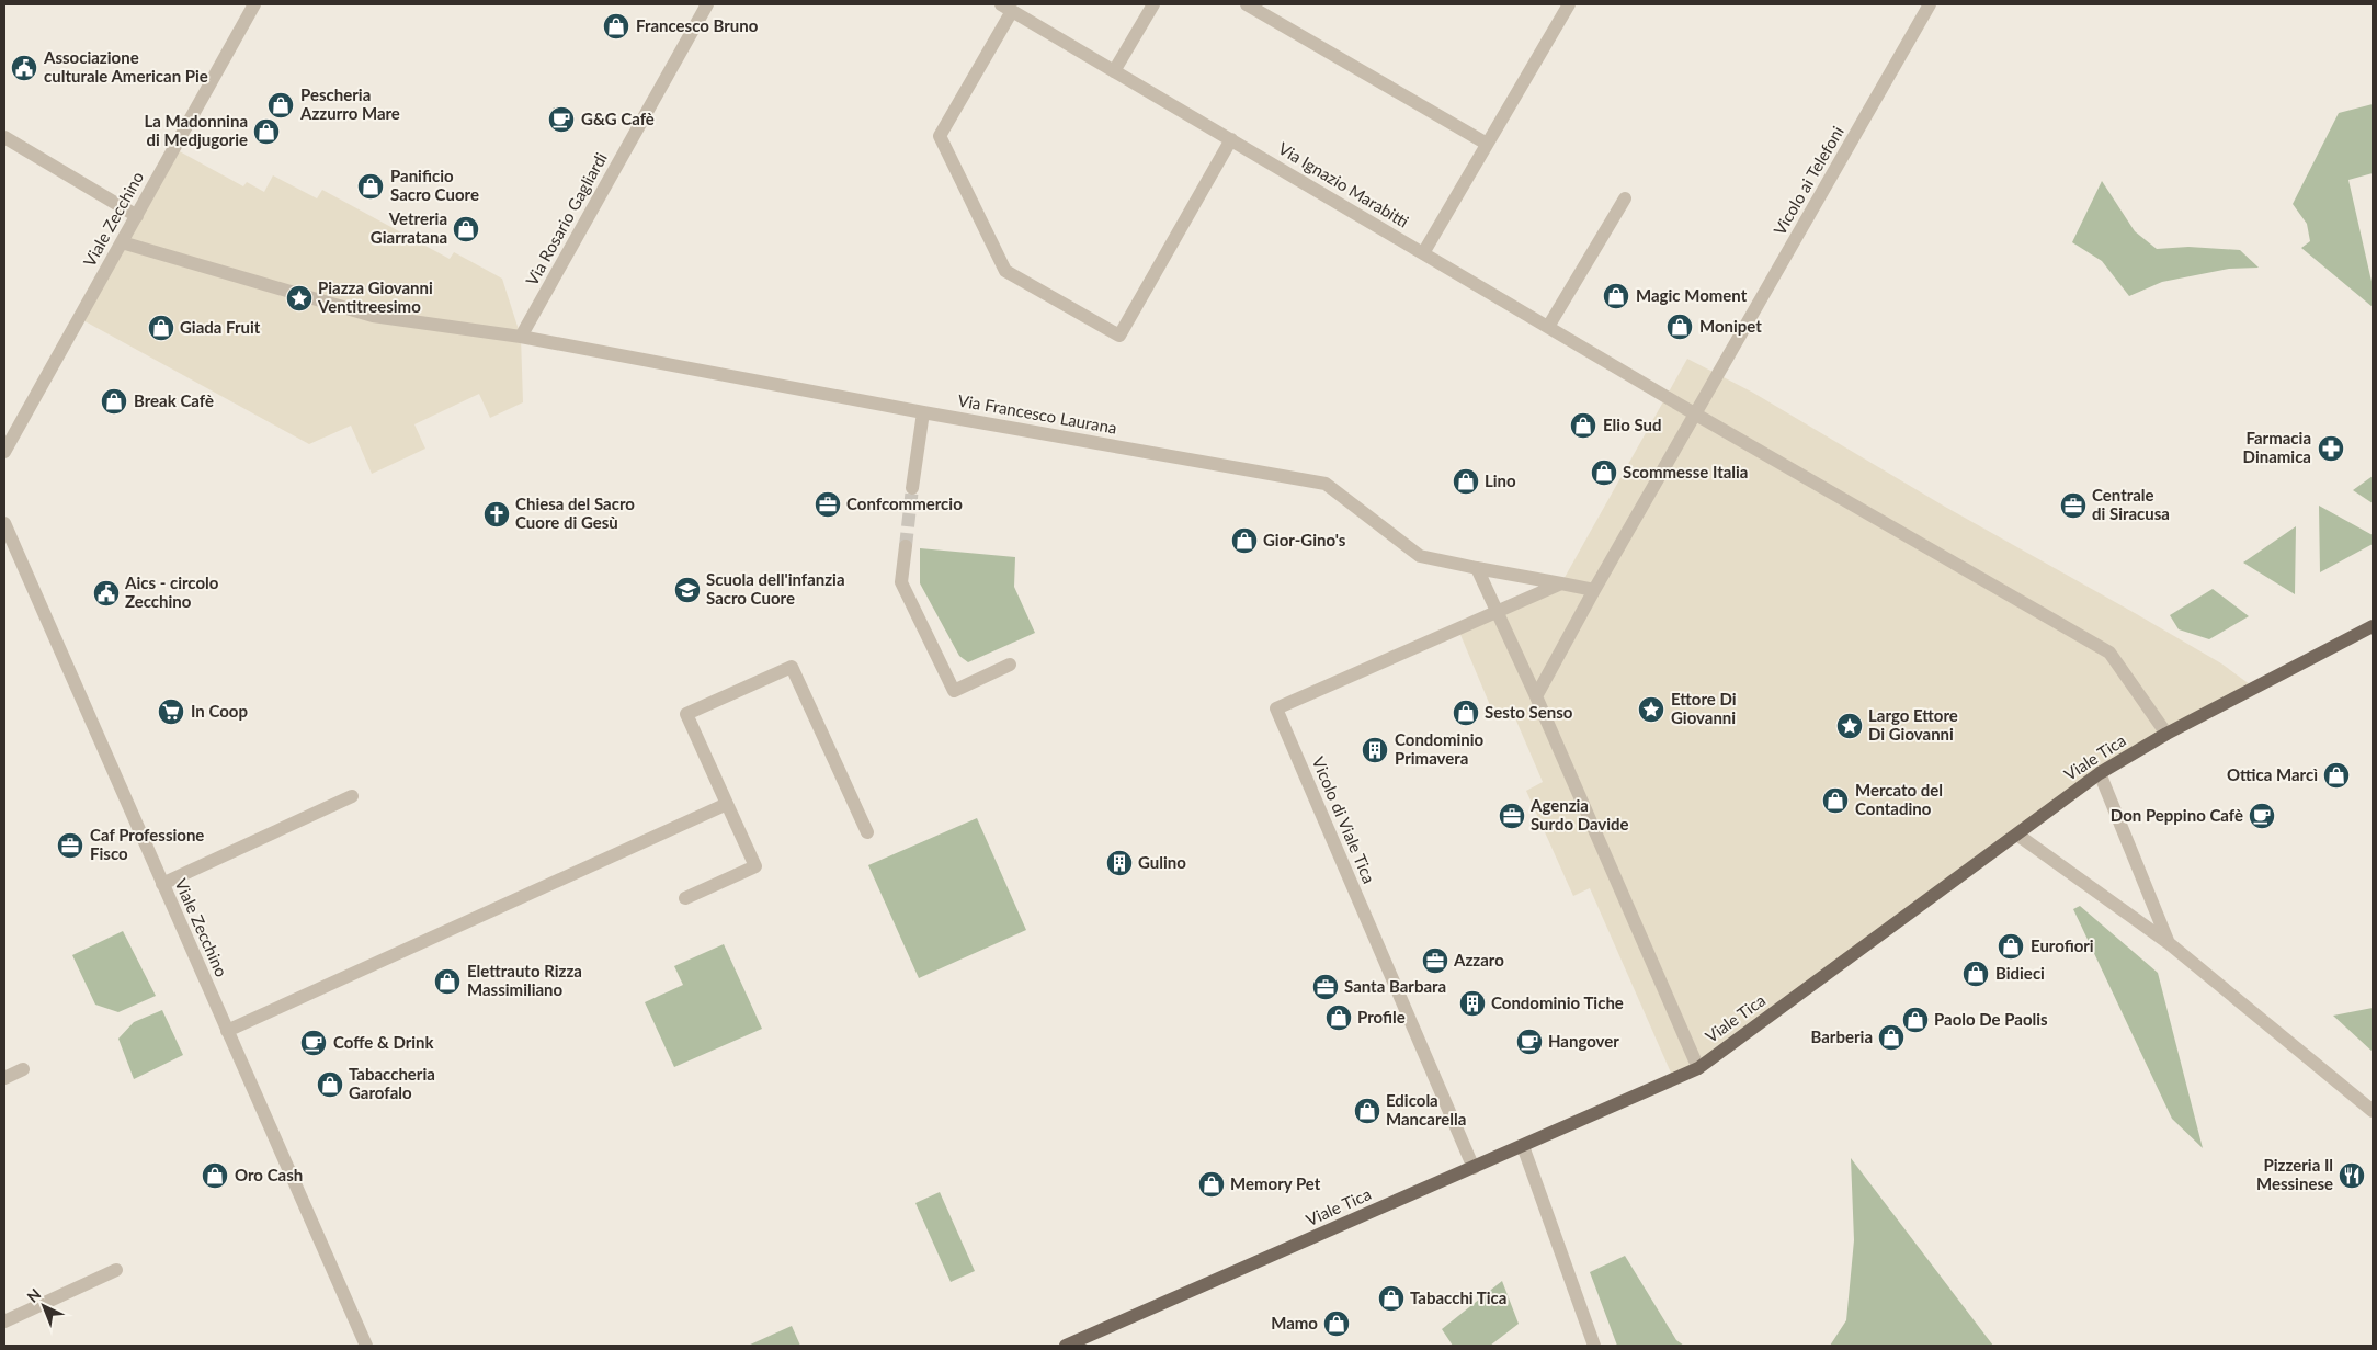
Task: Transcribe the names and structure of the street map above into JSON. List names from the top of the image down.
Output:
{
  "streets": {
    "main road": ["Viale Tica"],
    "street": [
      "Vicolo ai Telefoni",
      "Via Ignazio Marabitti",
      "Viale Zecchino",
      "Via Rosario Gagliardi",
      "Via Francesco Laurana",
      "Vicolo di Viale Tica"
    ]
  },
  "crossings": [
    ["Vicolo ai Telefoni", "Via Ignazio Marabitti"],
    ["Vicolo ai Telefoni", "Via Francesco Laurana"],
    ["Via Ignazio Marabitti", "Viale Tica"],
    ["Viale Zecchino", "Via Francesco Laurana"],
    ["Via Rosario Gagliardi", "Via Francesco Laurana"],
    ["Viale Tica", "Vicolo di Viale Tica"]
  ],
  "places": {
    "shop": [
      "Francesco Bruno",
      "Pescheria Azzurro Mare",
      "La Madonnina di Medjugorie",
      "Panificio Sacro Cuore",
      "Vetreria Giarratana",
      "Magic Moment",
      "Monipet",
      "Giada Fruit",
      "Break Cafè",
      "Elio Sud",
      "Scommesse Italia",
      "Lino",
      "Gior-Gino's",
      "Sesto Senso",
      "Ottica Marcì",
      "Mercato del Contadino",
      "Eurofiori",
      "Bidieci",
      "Elettrauto Rizza Massimiliano",
      "Profile",
      "Paolo De Paolis",
      "Barberia",
      "Tabaccheria Garofalo",
      "Edicola Mancarella",
      "Oro Cash",
      "Memory Pet",
      "Tabacchi Tica",
      "Mamo"
    ],
    "public building": ["Associazione culturale American Pie", "Aics - circolo Zecchino"],
    "cafe": [
      "G&G Cafè",
      "Don Peppino Cafè",
      "Hangover",
      "Coffe & Drink"
    ],
    "place": ["Piazza Giovanni Ventitreesimo", "Ettore Di Giovanni", "Largo Ettore Di Giovanni"],
    "pharmacy": ["Farmacia Dinamica"],
    "office": [
      "Confcommercio",
      "Centrale di Siracusa",
      "Agenzia Surdo Davide",
      "Caf Professione Fisco",
      "Azzaro",
      "Santa Barbara"
    ],
    "church": ["Chiesa del Sacro Cuore di Gesù"],
    "school or university": ["Scuola dell'infanzia Sacro Cuore"],
    "supermarket": ["In Coop"],
    "building": ["Condominio Primavera", "Gulino", "Condominio Tiche"],
    "restaurant": ["Pizzeria Il Messinese"]
  },
  "north": "top left"
}
